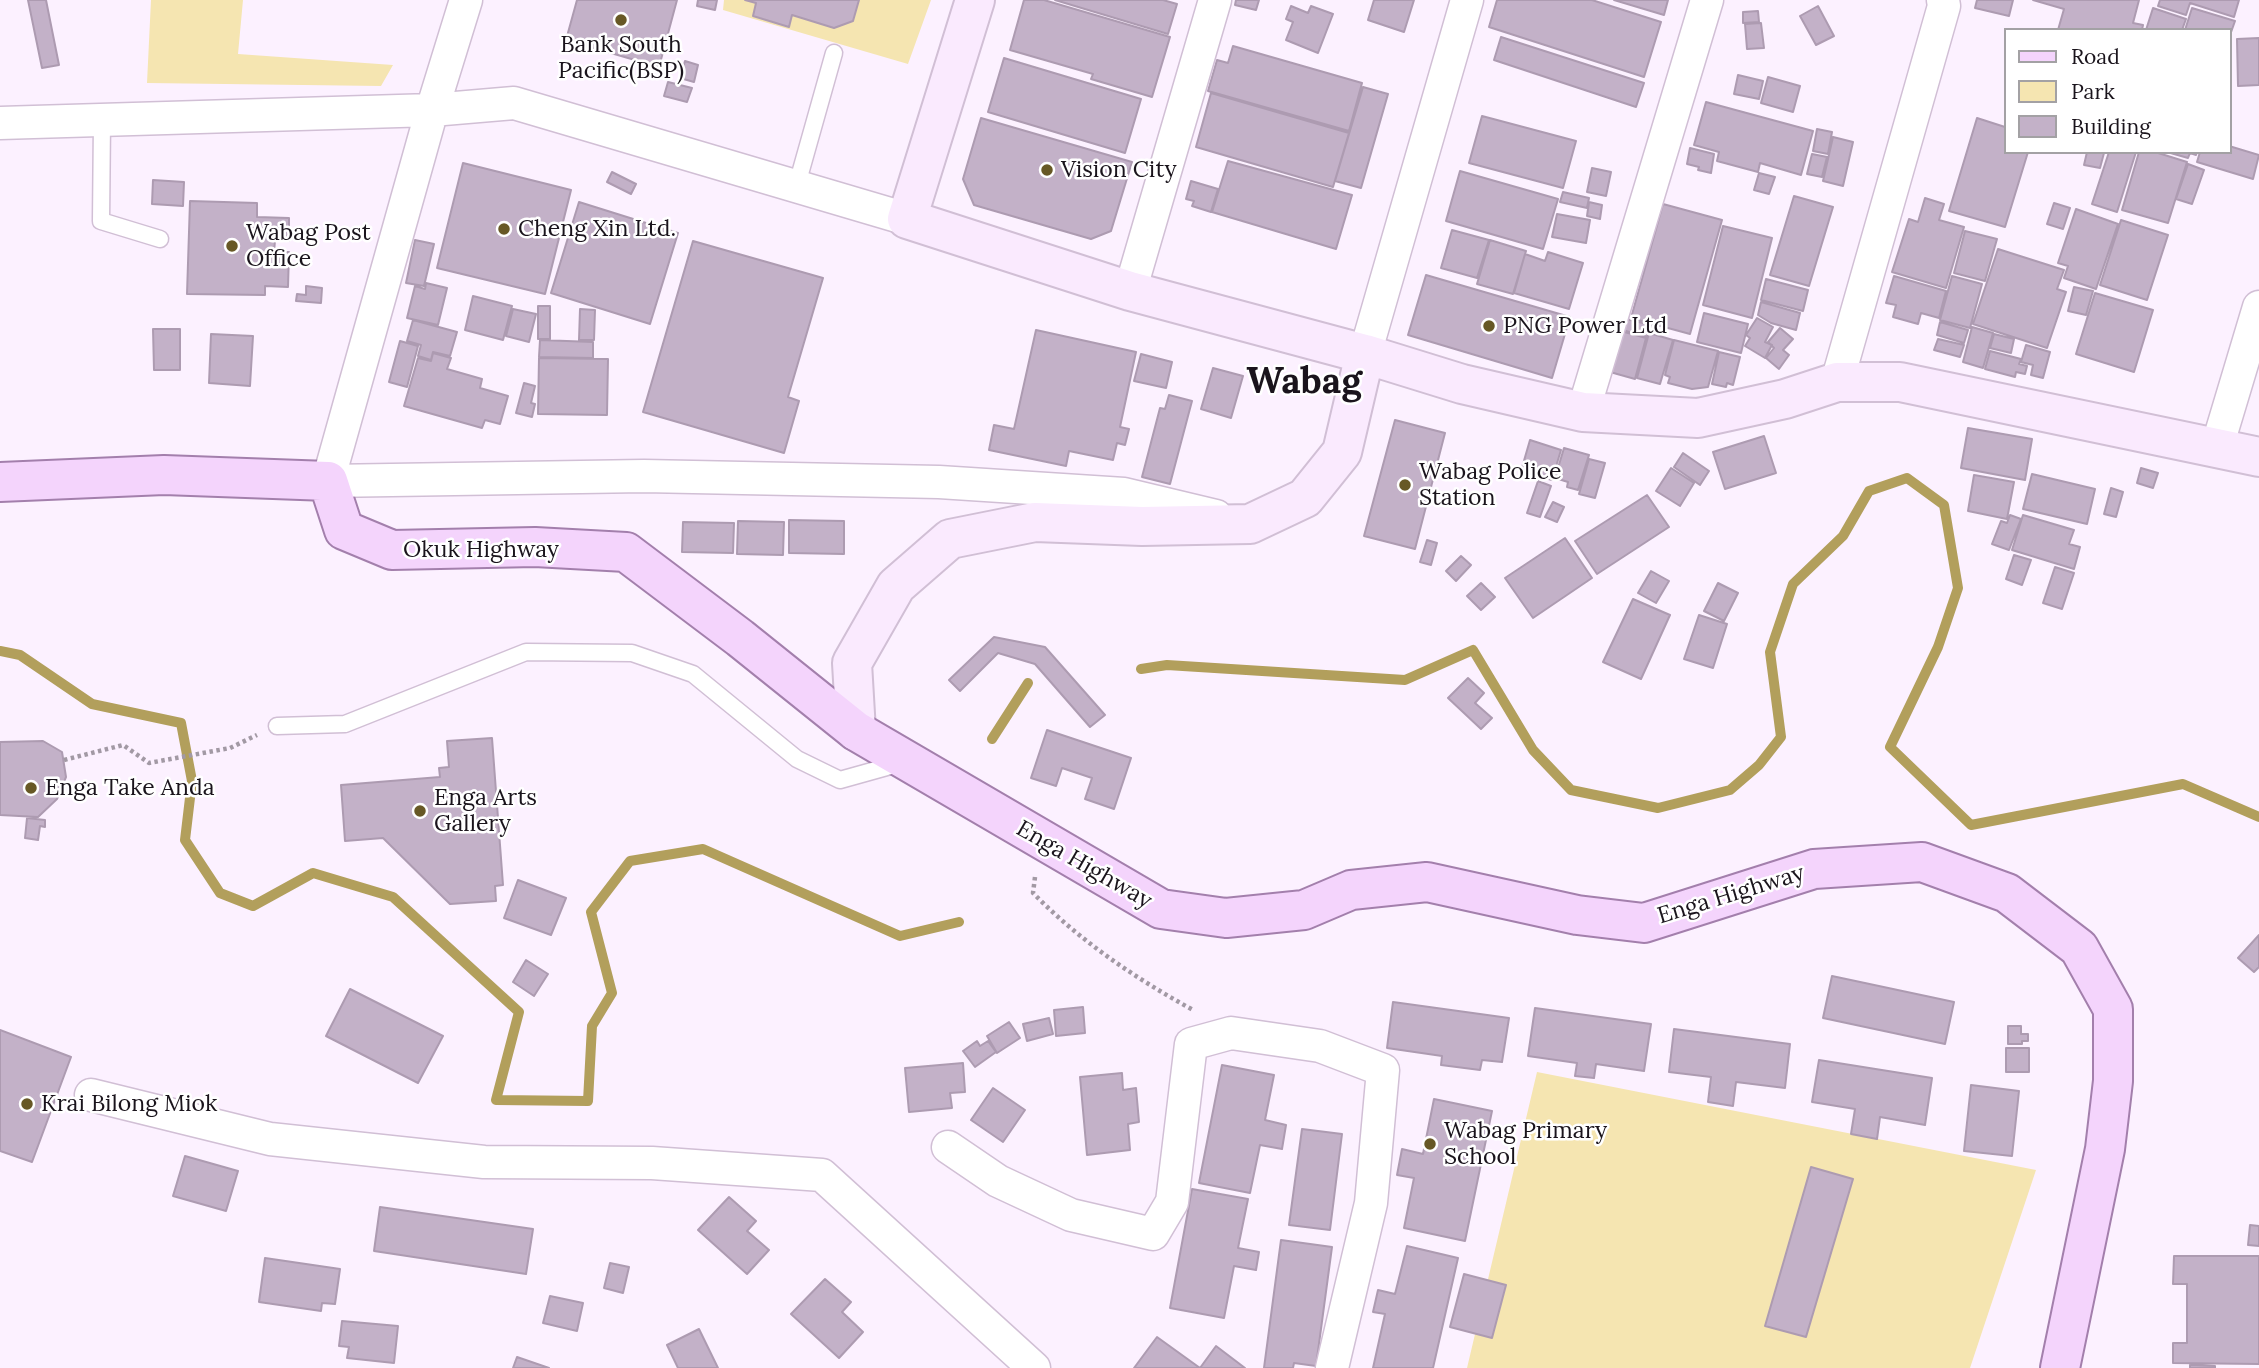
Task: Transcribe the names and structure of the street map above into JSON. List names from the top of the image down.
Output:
{
  "streets": {
    "main road": ["Okuk Highway", "Enga Highway"]
  },
  "crossings": [
    ["Okuk Highway", "Enga Highway"]
  ],
  "districts": ["Wabag"],
  "places": [
    "Bank South Pacific(BSP)",
    "Vision City",
    "Cheng Xin Ltd.",
    "Wabag Post Office",
    "PNG Power Ltd",
    "Wabag Police Station",
    "Enga Take Anda",
    "Enga Arts Gallery",
    "Krai Bilong Miok",
    "Wabag Primary School"
  ],
  "legend": ["Road", "Park", "Building"]
}
